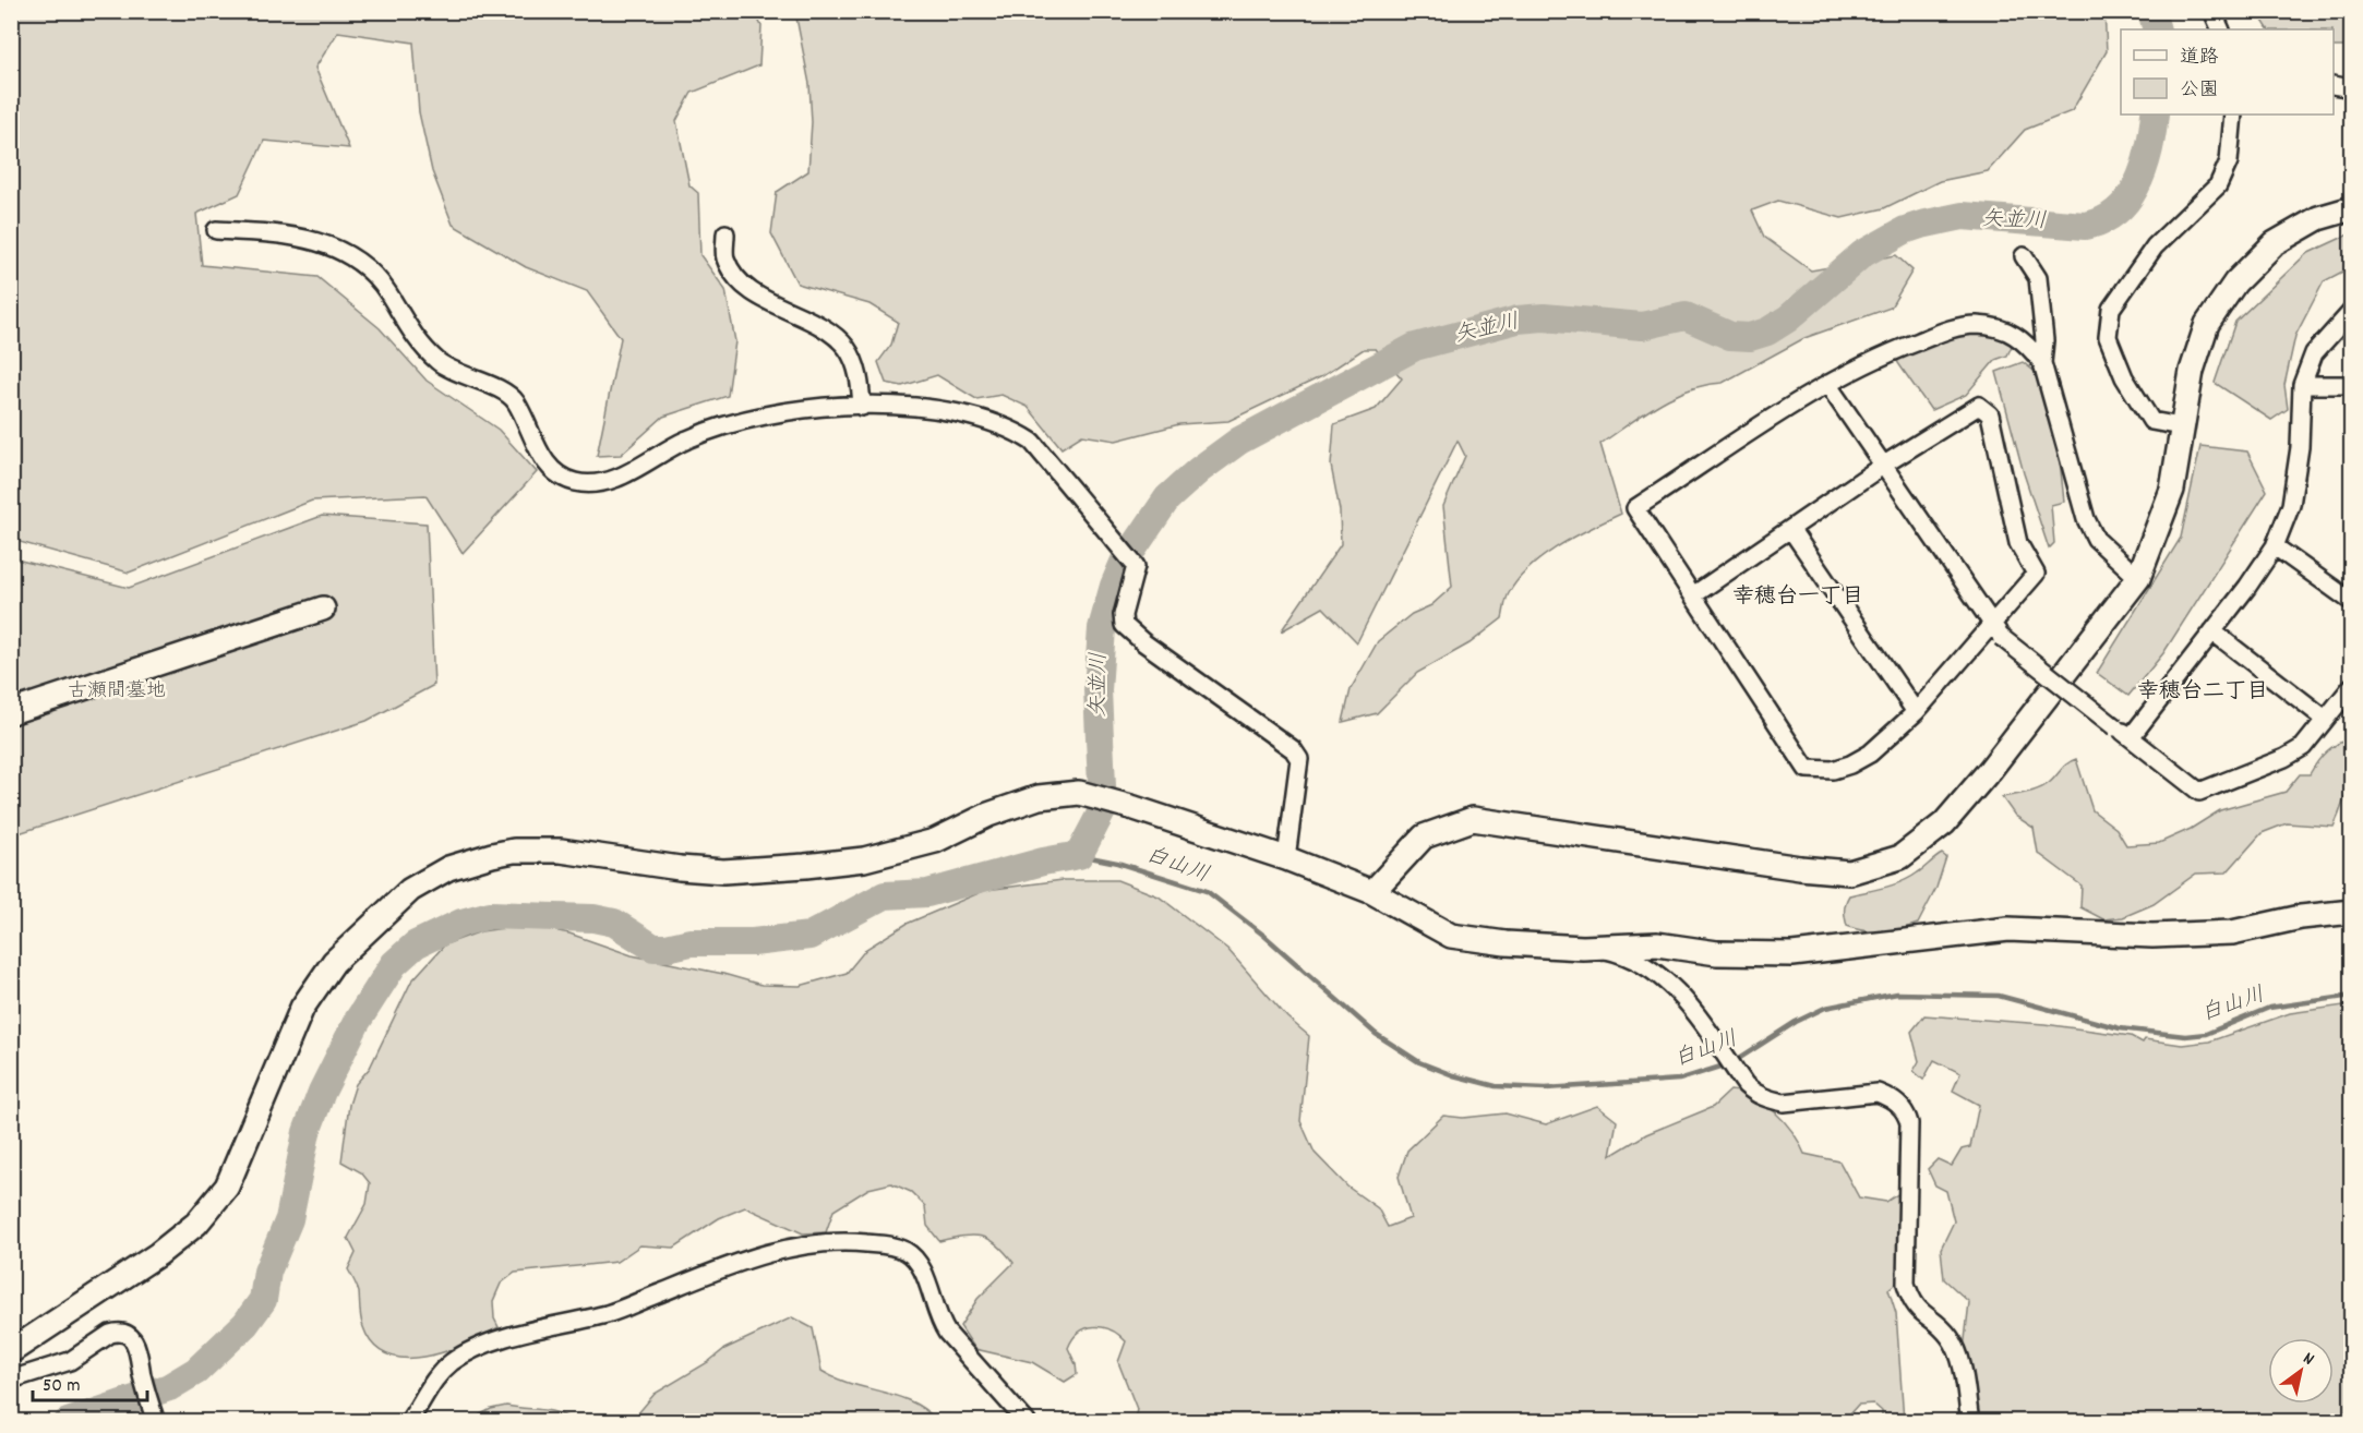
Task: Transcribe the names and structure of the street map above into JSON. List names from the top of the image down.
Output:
{
  "districts": ["幸穂台一丁目", "幸穂台二丁目"],
  "water": ["矢並川", "白山川"],
  "parks": ["古瀬間墓地"],
  "legend": ["道路", "公園"],
  "scale_bar": "50 m",
  "north": "top right"
}
